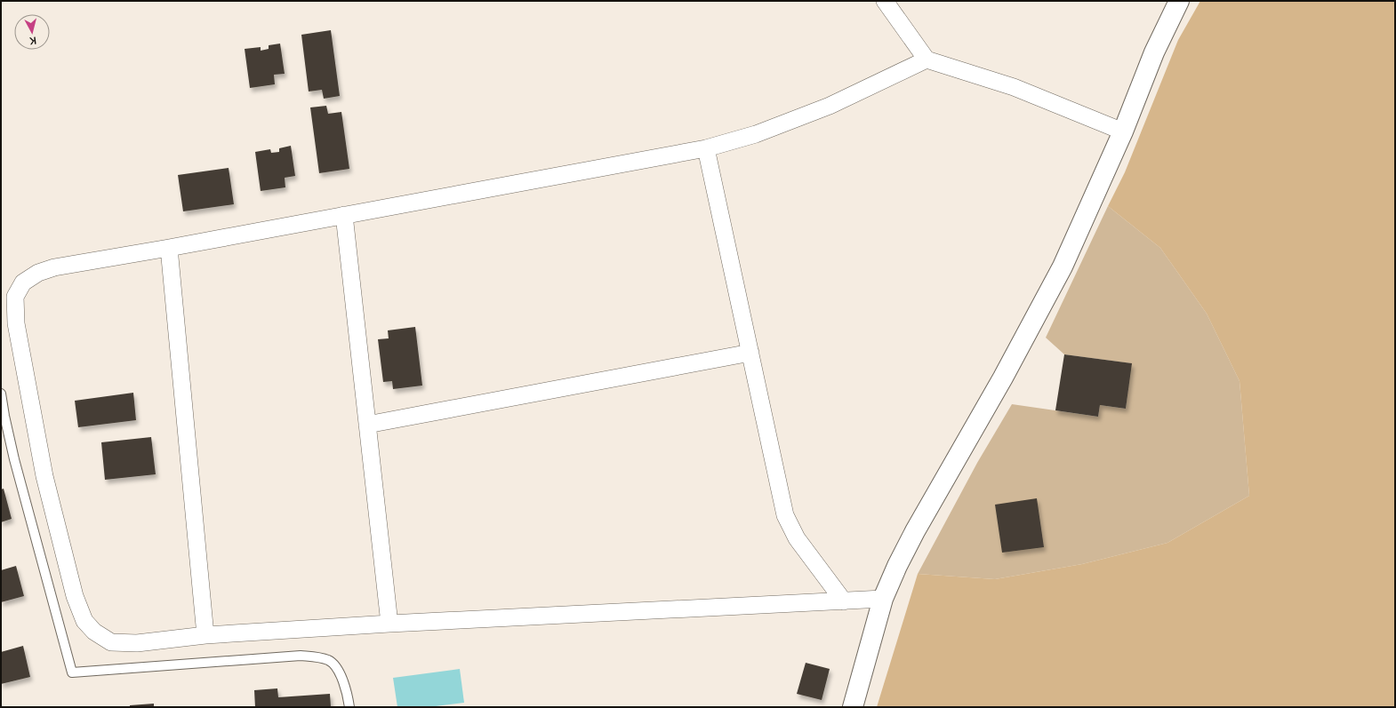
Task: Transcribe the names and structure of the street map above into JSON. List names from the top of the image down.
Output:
{
  "north": "bottom"
}
